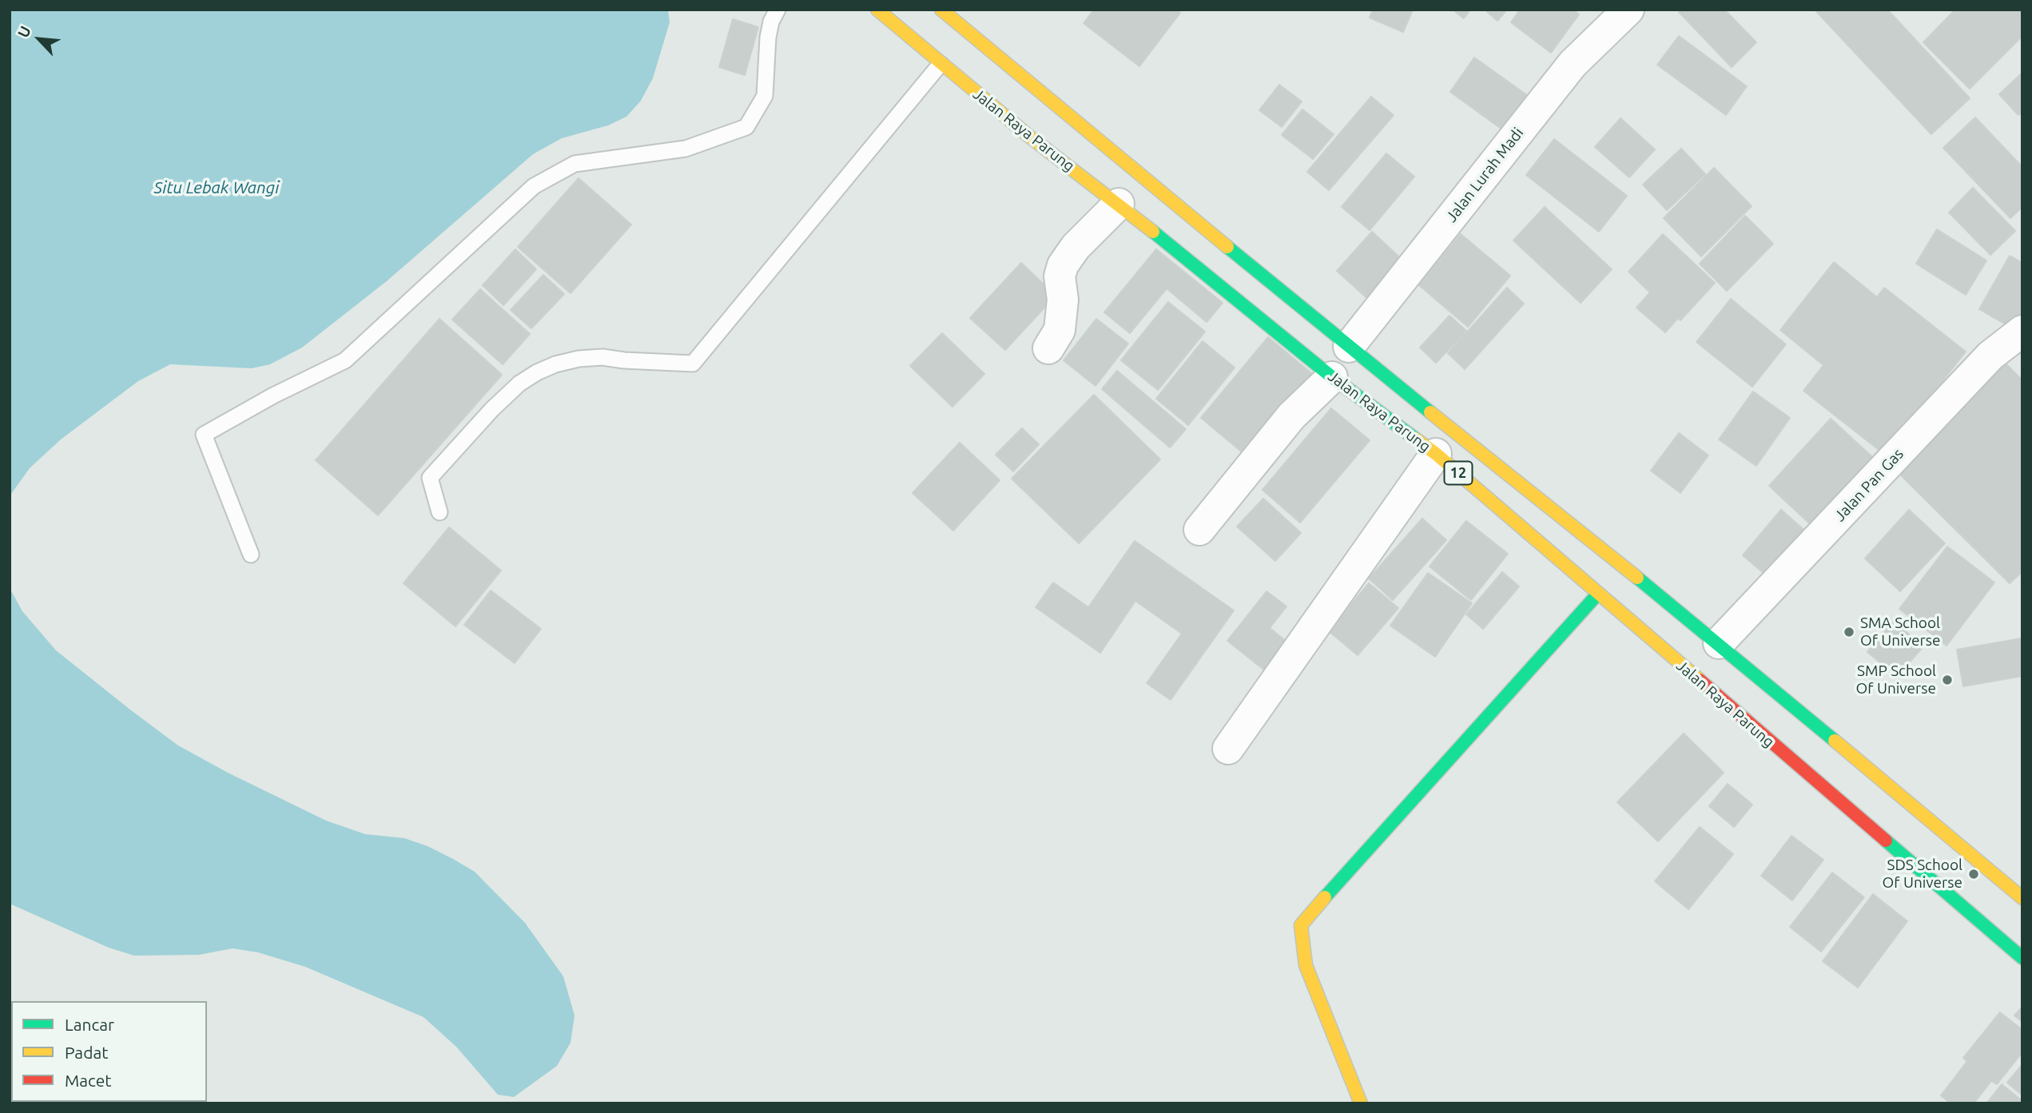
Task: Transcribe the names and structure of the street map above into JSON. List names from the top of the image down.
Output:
{
  "streets": {
    "main road": ["Jalan Raya Parung", "12"],
    "street": ["Jalan Lurah Madi", "Jalan Pan Gas"]
  },
  "crossings": [
    ["Jalan Raya Parung", "Jalan Lurah Madi"],
    ["Jalan Raya Parung", "Jalan Pan Gas"]
  ],
  "water": ["Situ Lebak Wangi"],
  "places": ["SMA School Of Universe", "SMP School Of Universe", "SDS School Of Universe"],
  "legend": ["Lancar", "Padat", "Macet"],
  "north": "top left"
}
